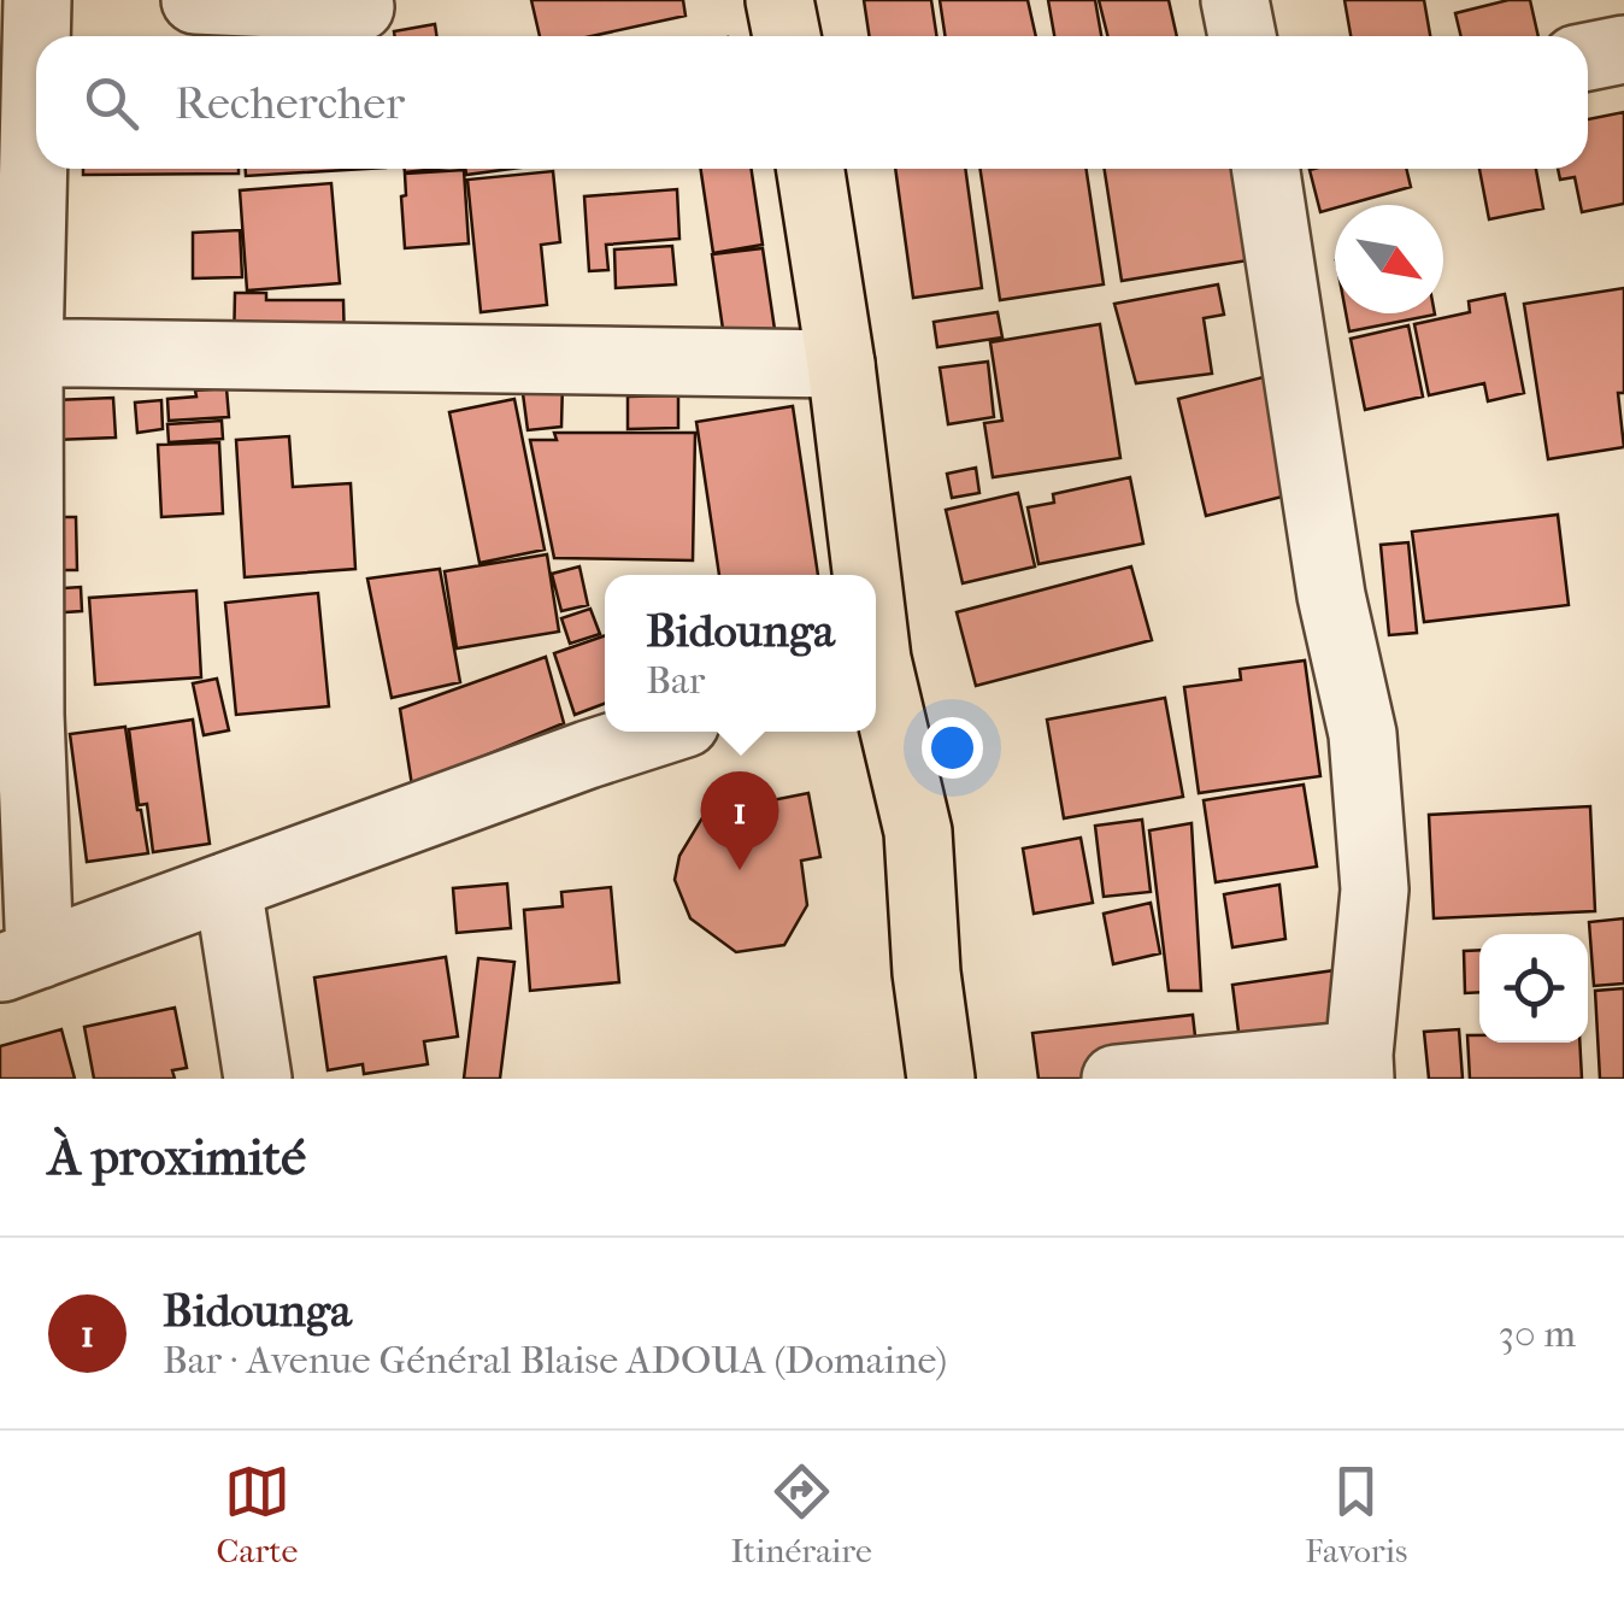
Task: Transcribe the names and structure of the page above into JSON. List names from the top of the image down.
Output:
{
  "north": "bottom right",
  "page": {
    "search": "Rechercher",
    "popup": ["Bidounga", "Bar"],
    "pins": "1",
    "heading": "À proximité",
    "list": [
      {
        "mark": "1",
        "name": "Bidounga",
        "note": "Bar · Avenue Général Blaise ADOUA (Domaine)",
        "value": "30 m"
      }
    ],
    "nav": ["Carte", "Itinéraire", "Favoris"]
  }
}
